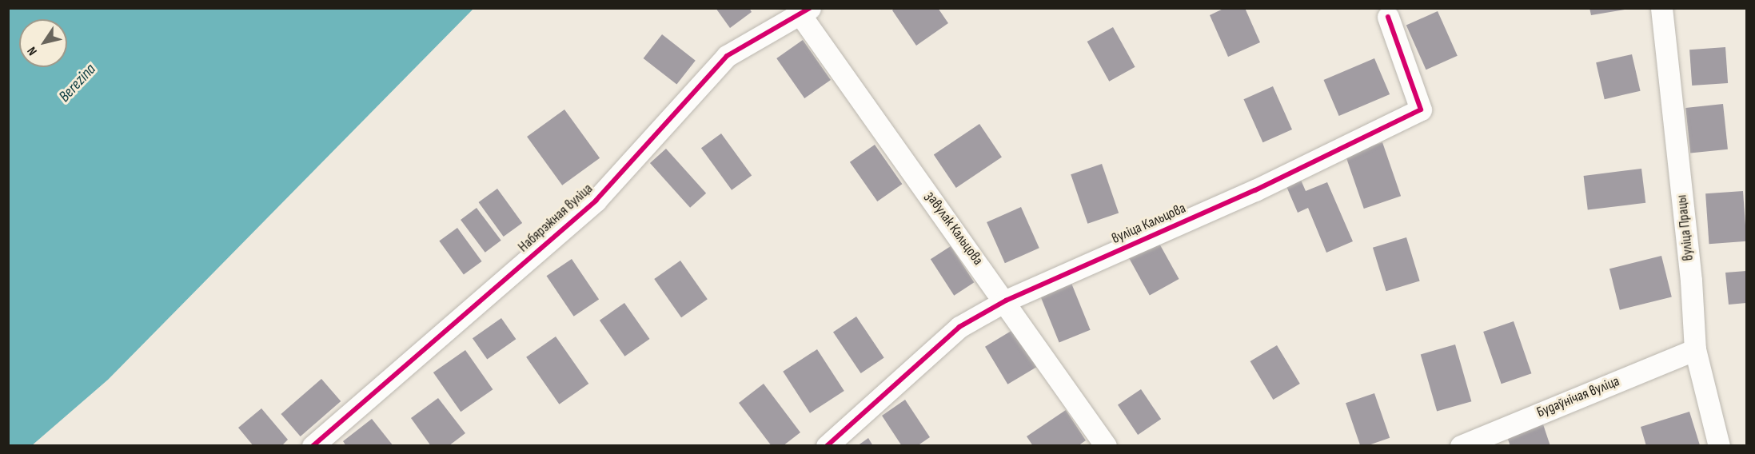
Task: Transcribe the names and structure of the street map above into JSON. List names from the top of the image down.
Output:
{
  "streets": {
    "street": [
      "Набярэжная вуліца",
      "вуліца Кальцова",
      "вуліца Працы",
      "завулак Кальцова",
      "Будаўнічая вуліца"
    ]
  },
  "crossings": [
    ["Набярэжная вуліца", "завулак Кальцова"],
    ["вуліца Кальцова", "завулак Кальцова"],
    ["вуліца Працы", "Будаўнічая вуліца"]
  ],
  "water": ["Berezina"],
  "north": "bottom left"
}
